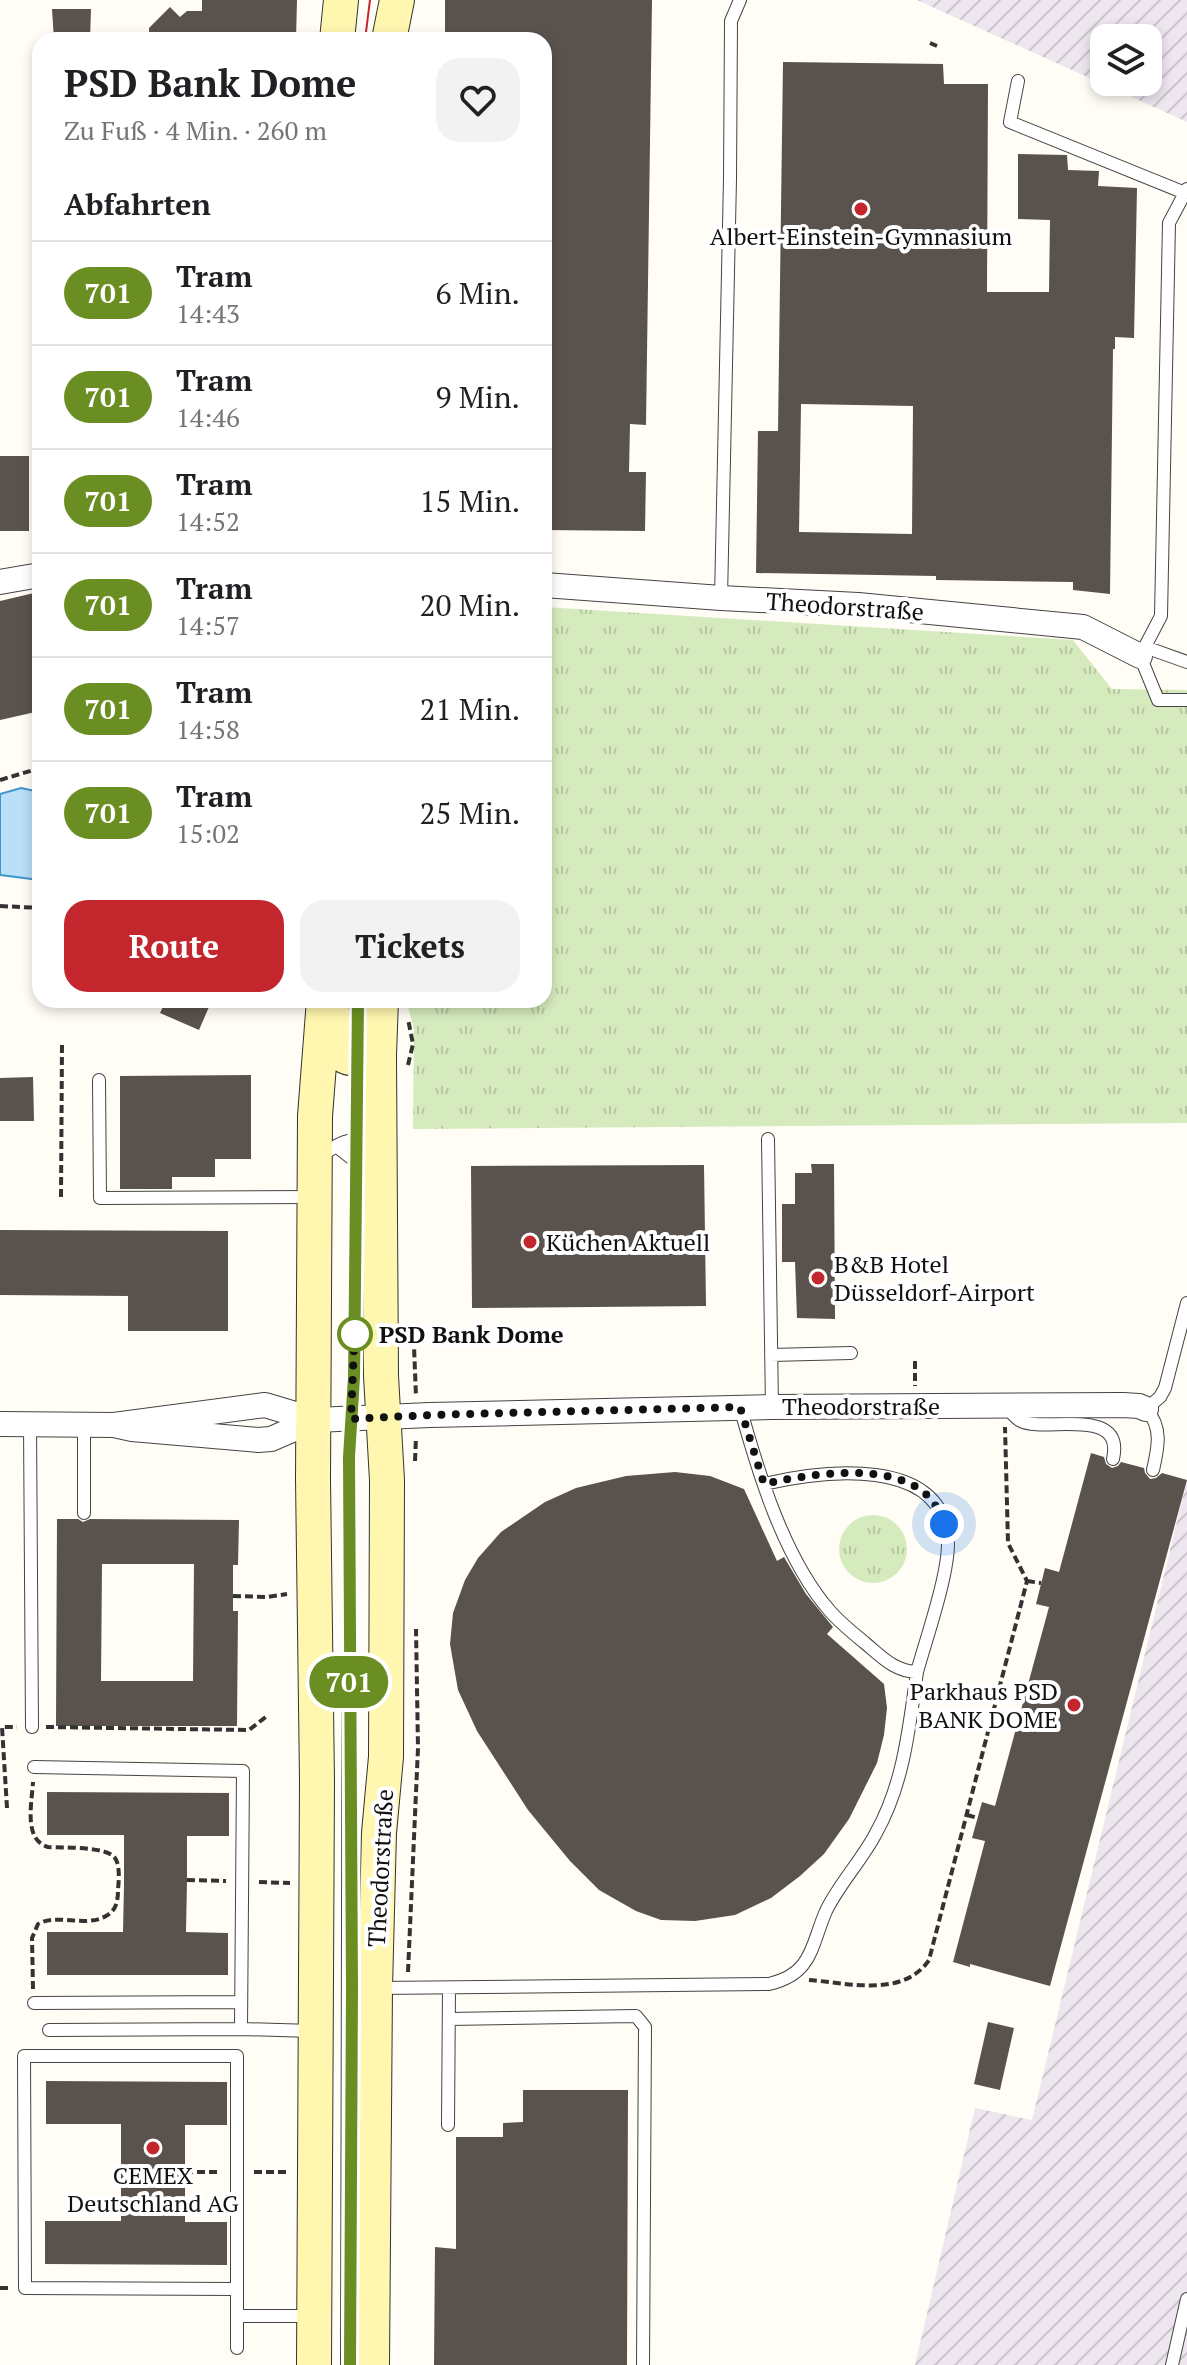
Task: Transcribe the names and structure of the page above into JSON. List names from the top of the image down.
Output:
{
  "streets": {
    "main road": ["Theodorstraße"]
  },
  "places": [
    "Albert-Einstein-Gymnasium",
    "Küchen Aktuell",
    "B&B Hotel Düsseldorf-Airport",
    "PSD Bank Dome",
    "Parkhaus PSD BANK DOME",
    "CEMEX Deutschland AG"
  ],
  "lines": ["tram line 701"],
  "page": {
    "on_map": "701",
    "heading": [
      ["PSD Bank Dome", "Zu Fuß · 4 Min. · 260 m"],
      "Abfahrten"
    ],
    "list": [
      {
        "mark": "701",
        "name": "Tram",
        "note": "14:43",
        "value": "6 Min."
      },
      {
        "mark": "701",
        "name": "Tram",
        "note": "14:46",
        "value": "9 Min."
      },
      {
        "mark": "701",
        "name": "Tram",
        "note": "14:52",
        "value": "15 Min."
      },
      {
        "mark": "701",
        "name": "Tram",
        "note": "14:57",
        "value": "20 Min."
      },
      {
        "mark": "701",
        "name": "Tram",
        "note": "14:58",
        "value": "21 Min."
      },
      {
        "mark": "701",
        "name": "Tram",
        "note": "15:02",
        "value": "25 Min."
      }
    ],
    "buttons": ["Route", "Tickets"]
  }
}
